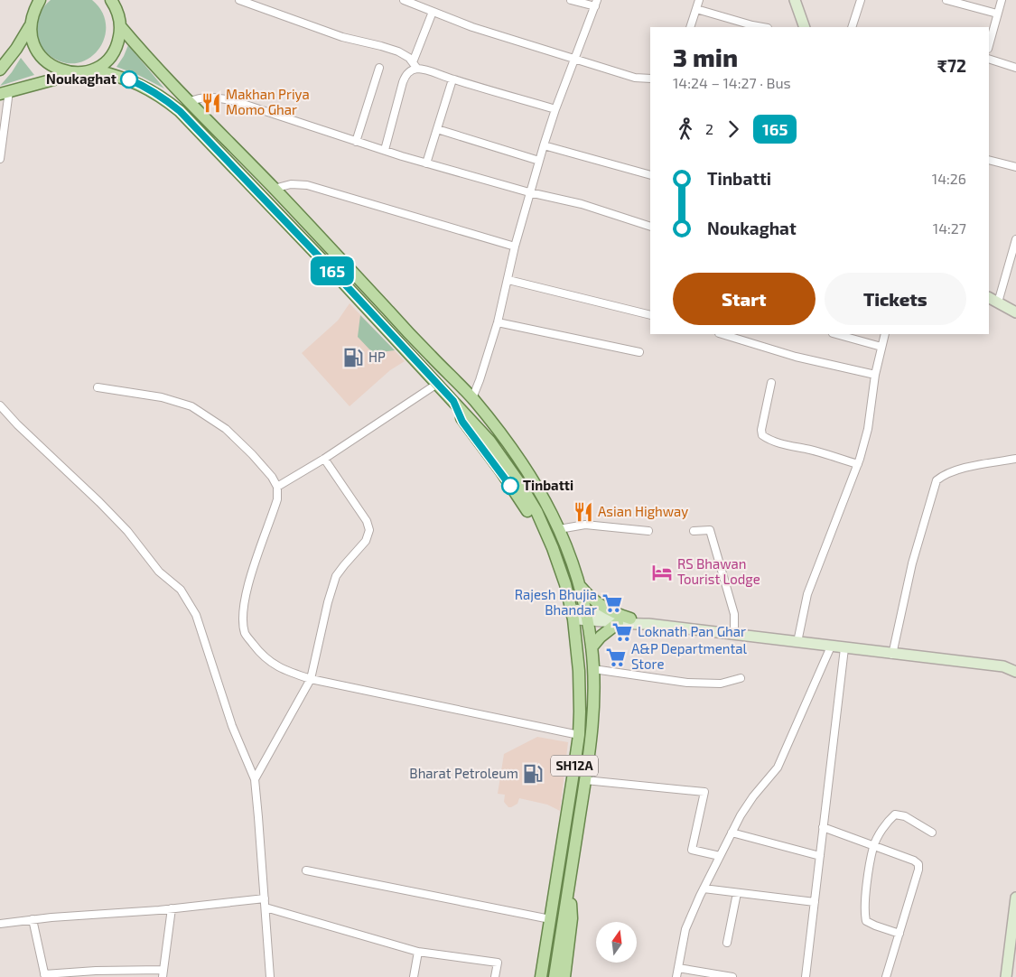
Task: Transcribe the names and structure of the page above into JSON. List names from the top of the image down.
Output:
{
  "streets": {
    "main road": ["SH12A"]
  },
  "places": {
    "other": ["Noukaghat", "Tinbatti"],
    "restaurant": ["Makhan Priya Momo Ghar", "Asian Highway"],
    "fuel station": ["HP", "Bharat Petroleum"],
    "hotel": ["RS Bhawan Tourist Lodge"],
    "supermarket": ["Rajesh Bhujia Bhandar", "Loknath Pan Ghar", "A&P Departmental Store"]
  },
  "lines": ["bus line 165"],
  "north": "top",
  "page": {
    "on_map": "165",
    "heading": ["3 min", "14:24 – 14:27 · Bus", "₹72"],
    "legs": ["2", "165"],
    "list": [
      {
        "name": "Tinbatti",
        "value": "14:26"
      },
      {
        "name": "Noukaghat",
        "value": "14:27"
      }
    ],
    "buttons": ["Start", "Tickets"]
  }
}
